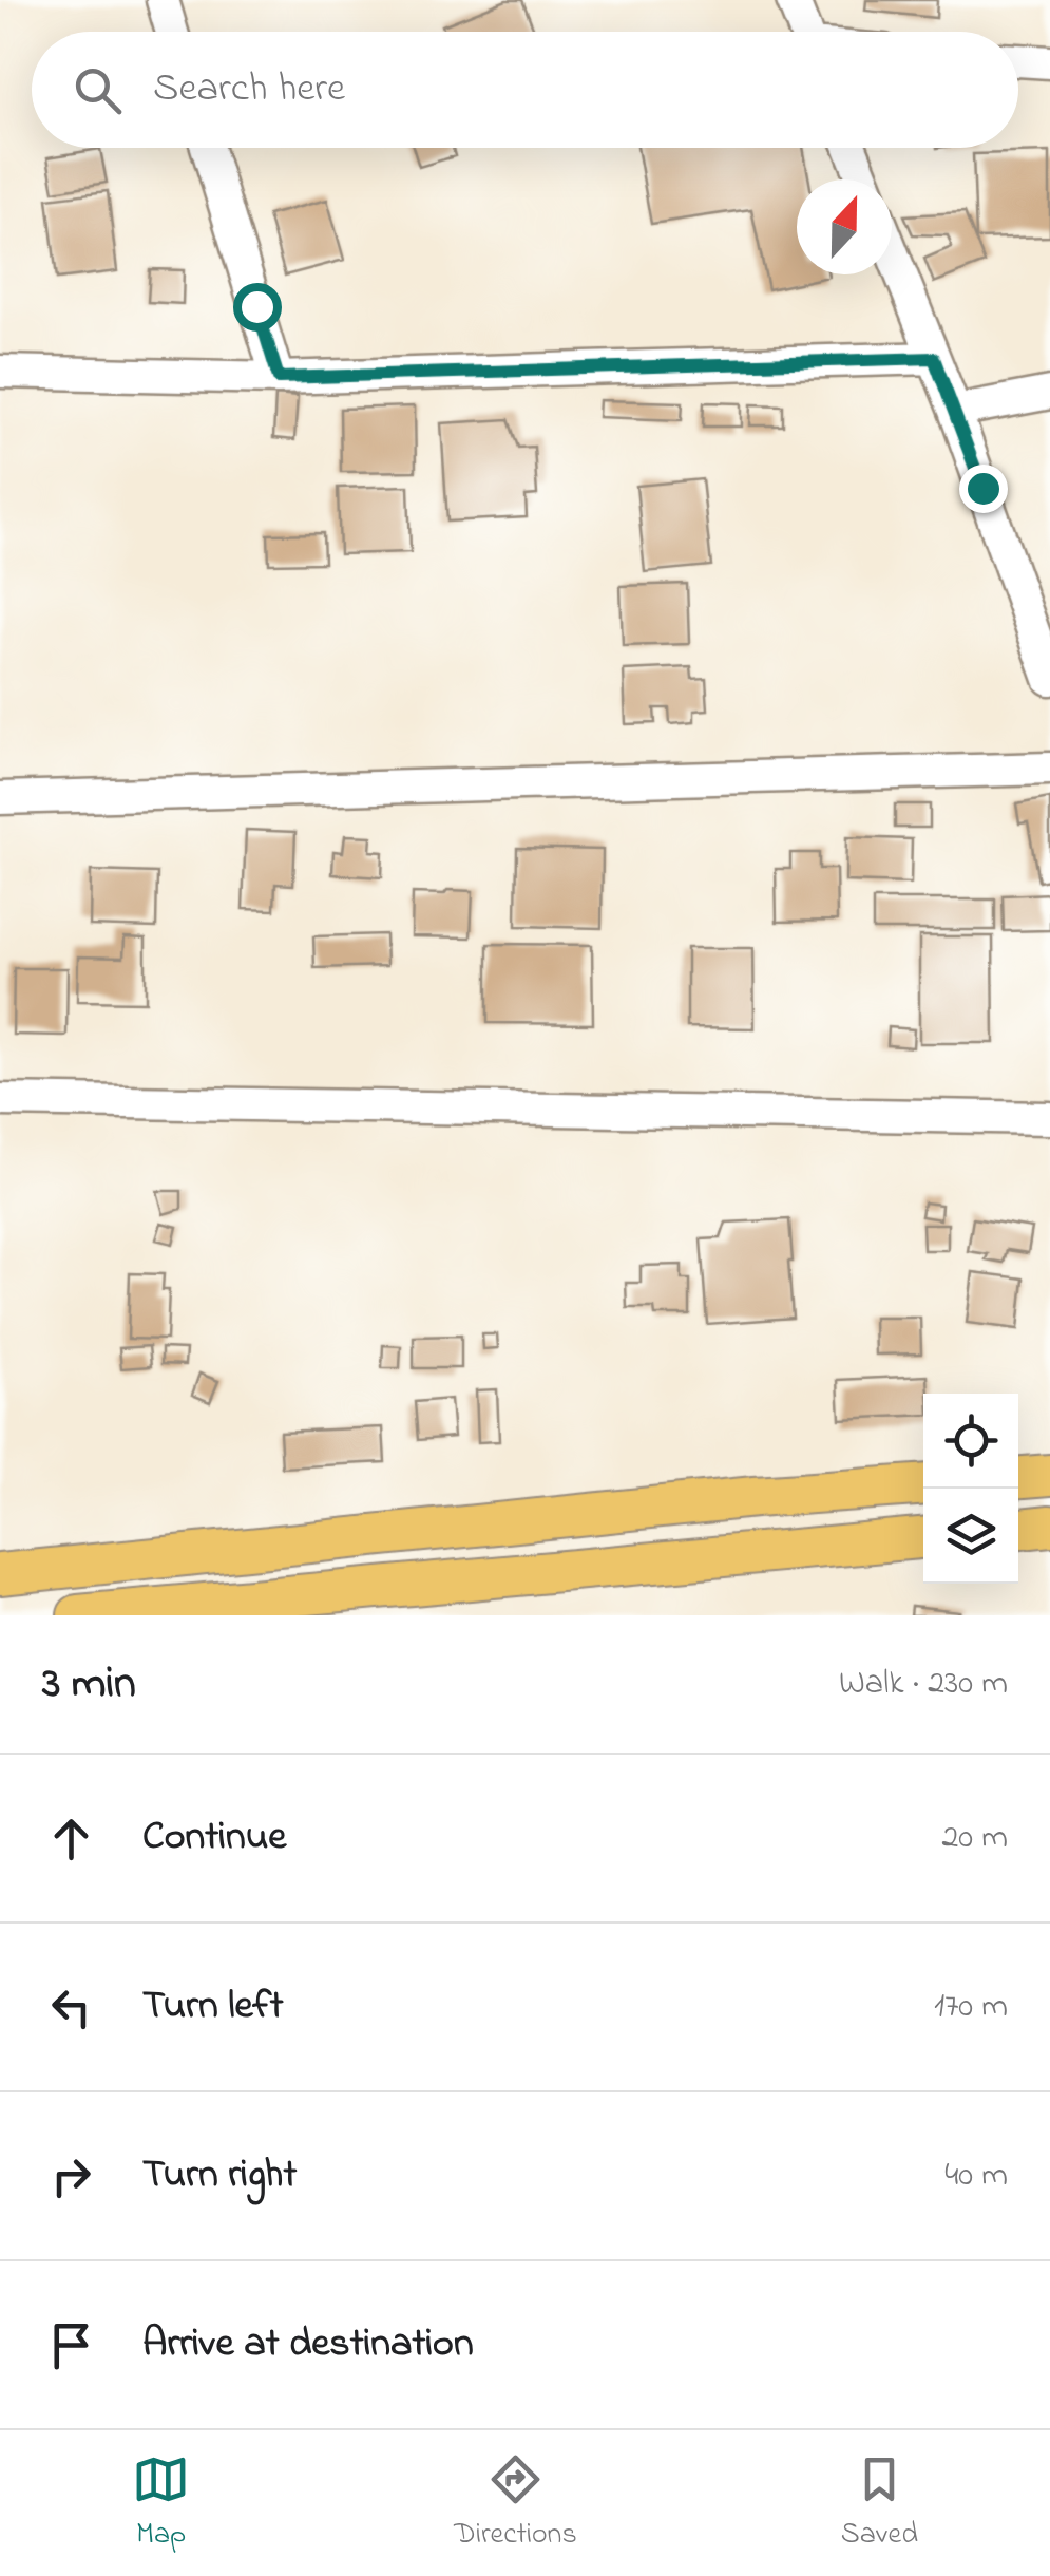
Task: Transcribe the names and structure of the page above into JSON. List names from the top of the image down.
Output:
{
  "north": "top",
  "page": {
    "search": "Search here",
    "heading": ["3 min", "Walk · 230 m"],
    "list": [
      ["Continue", "20 m"],
      ["Turn left", "170 m"],
      ["Turn right", "40 m"],
      "Arrive at destination"
    ],
    "nav": ["Map", "Directions", "Saved"]
  }
}
